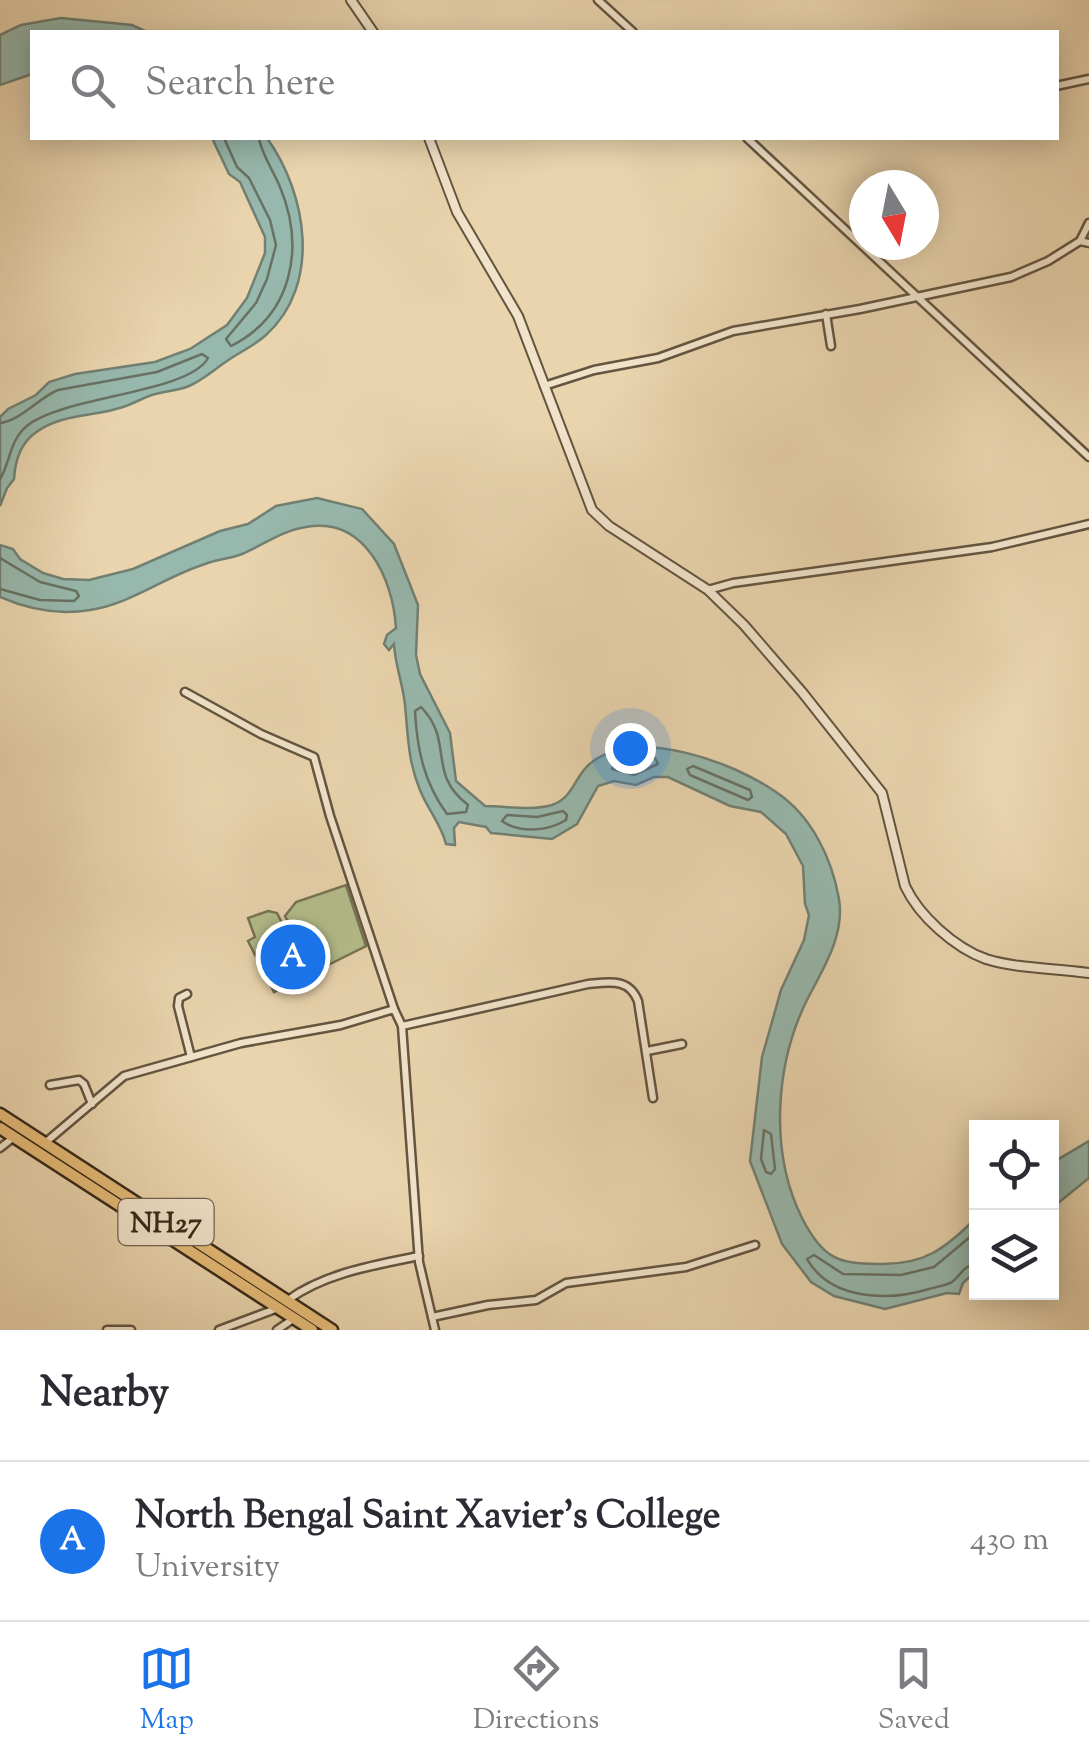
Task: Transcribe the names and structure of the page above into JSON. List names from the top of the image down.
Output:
{
  "streets": {
    "highway": ["NH27"]
  },
  "north": "bottom",
  "page": {
    "search": "Search here",
    "pins": "A",
    "heading": "Nearby",
    "list": [
      {
        "mark": "A",
        "name": "North Bengal Saint Xavier's College",
        "note": "University",
        "value": "430 m"
      }
    ],
    "nav": ["Map", "Directions", "Saved"]
  }
}
